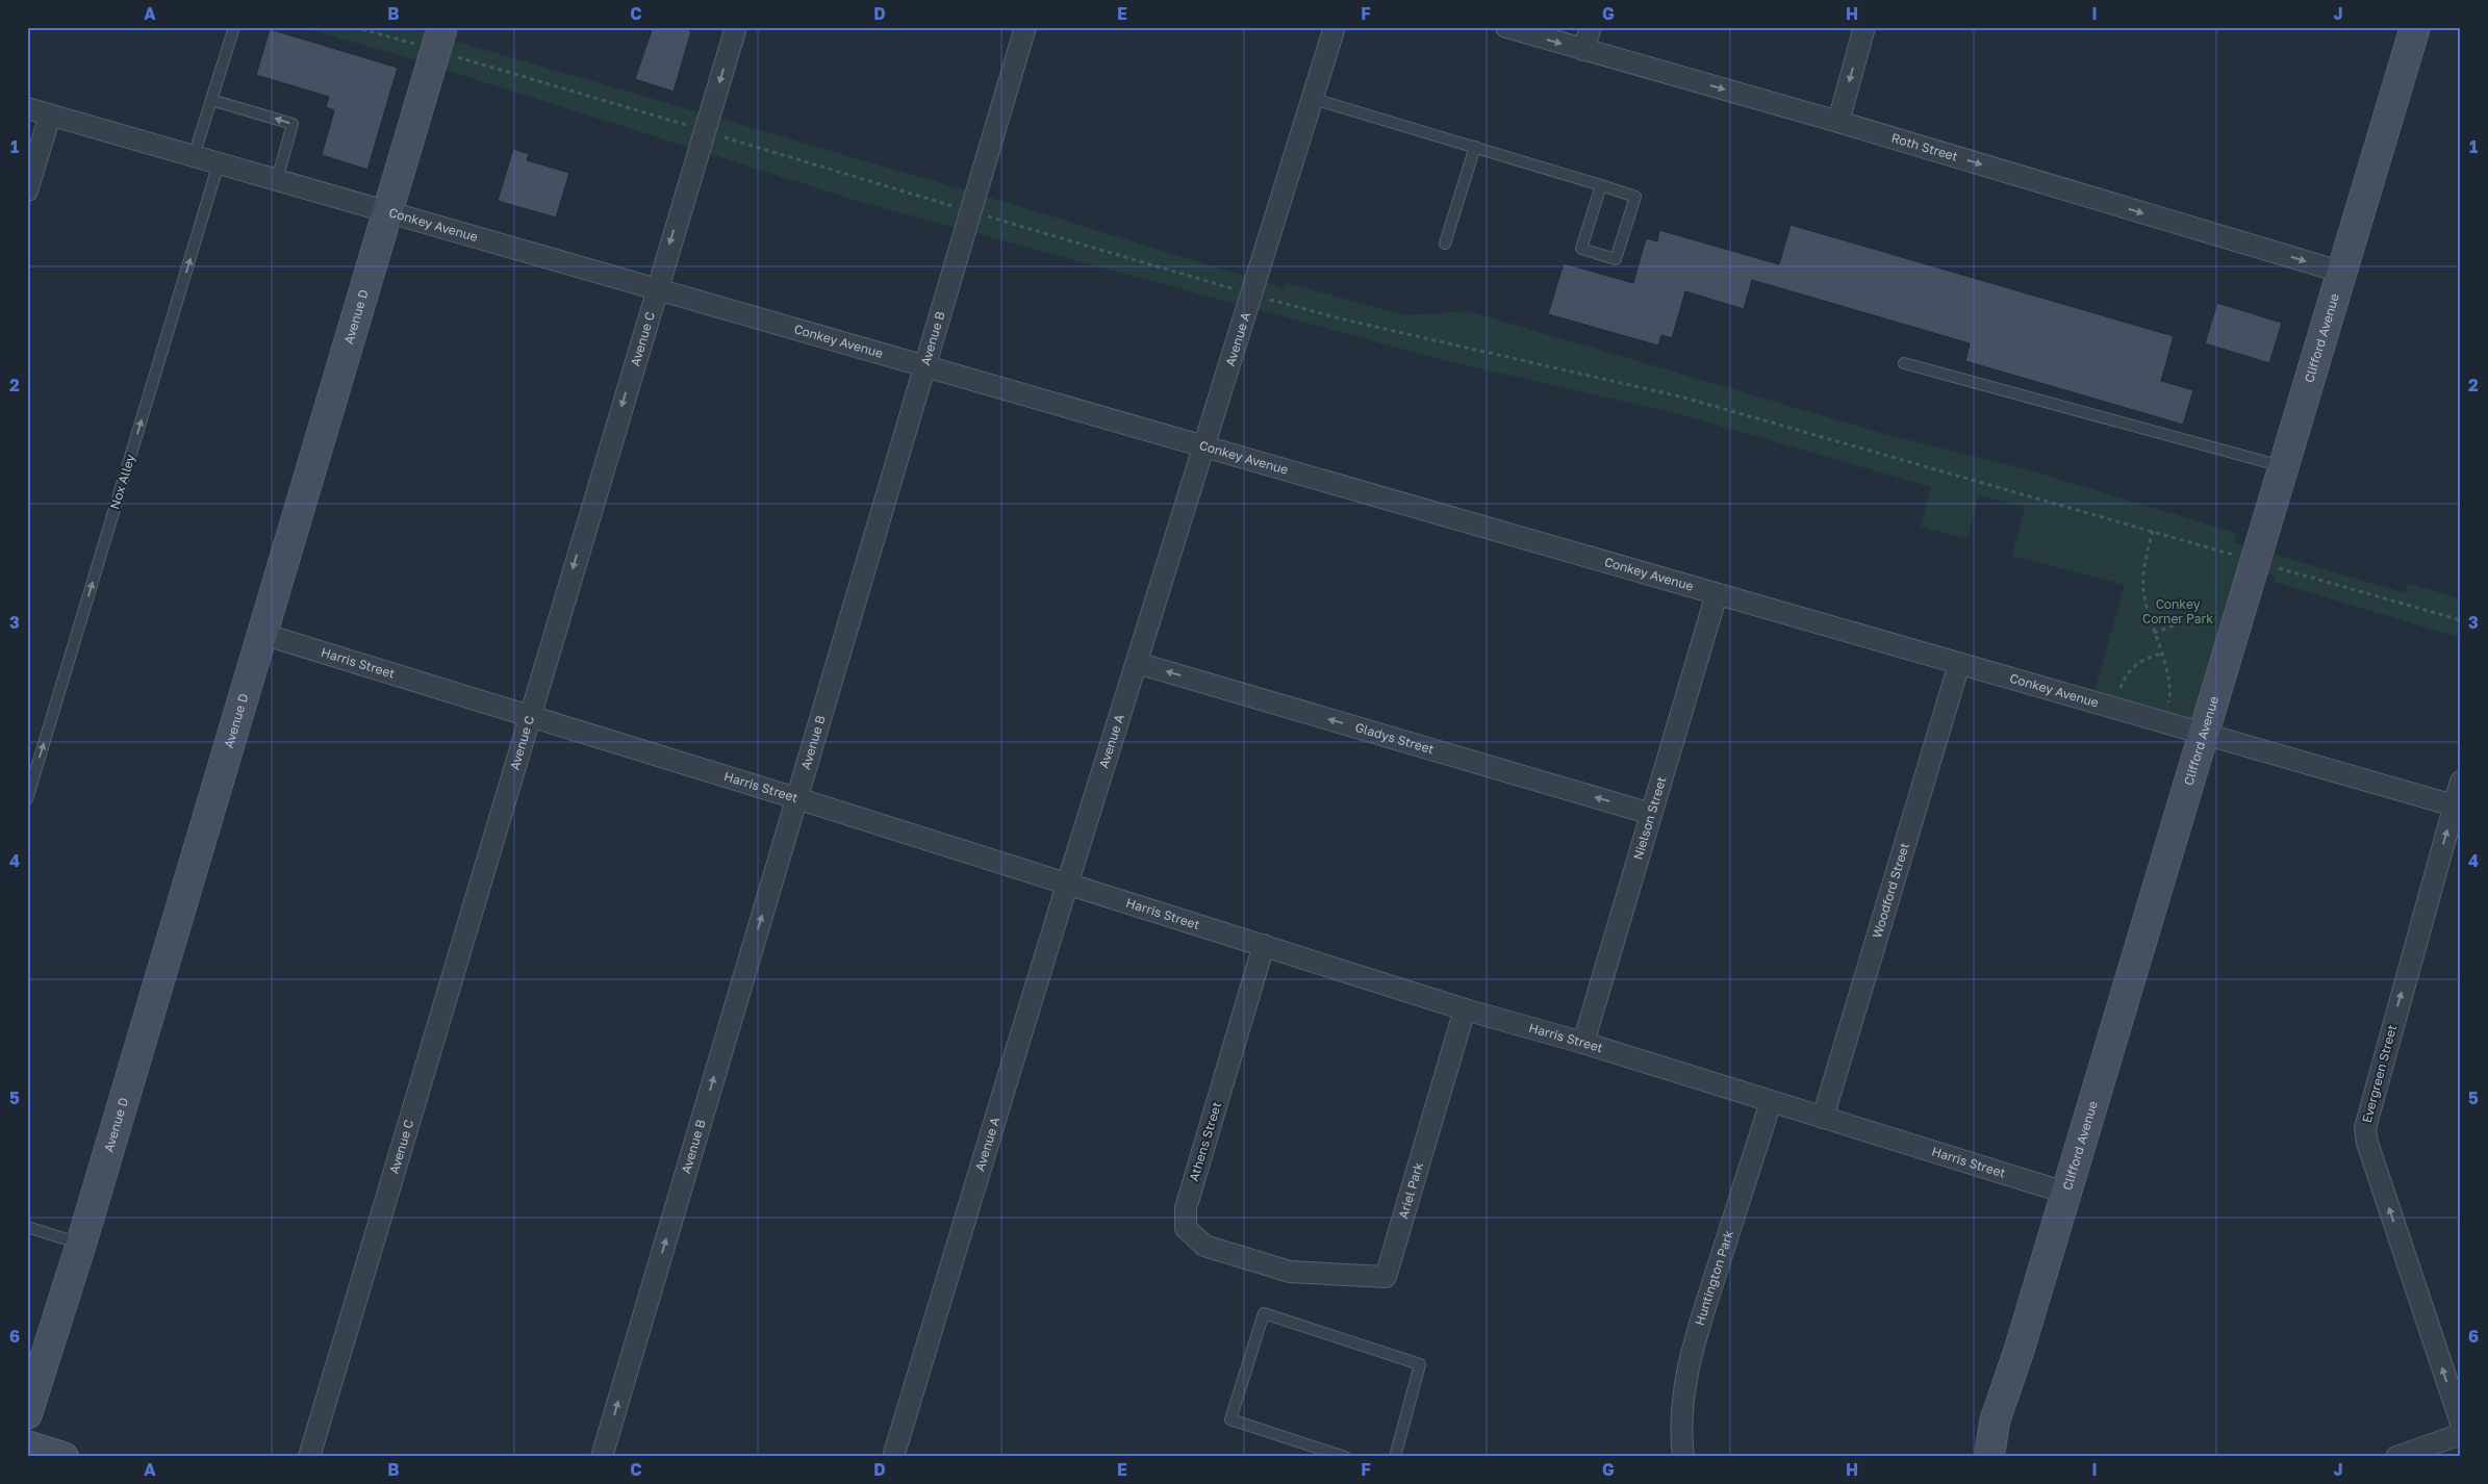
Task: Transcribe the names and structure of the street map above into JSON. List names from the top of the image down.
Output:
{
  "streets": {
    "main road": ["Avenue D", "Clifford Avenue"],
    "street": [
      "Roth Street",
      "Conkey Avenue",
      "Avenue C",
      "Avenue B",
      "Avenue A",
      "Harris Street",
      "Gladys Street",
      "Nielson Street",
      "Woodford Street",
      "Evergreen Street",
      "Athens Street",
      "Ariel Park",
      "Huntington Park"
    ],
    "lane": ["Nox Alley"]
  },
  "crossings": [
    ["Roth Street", "Clifford Avenue"],
    ["Conkey Avenue", "Avenue D"],
    ["Conkey Avenue", "Avenue C"],
    ["Conkey Avenue", "Avenue B"],
    ["Conkey Avenue", "Clifford Avenue"],
    ["Conkey Avenue", "Avenue A"],
    ["Conkey Avenue", "Nox Alley"],
    ["Conkey Avenue", "Nielson Street"],
    ["Conkey Avenue", "Woodford Street"],
    ["Conkey Avenue", "Evergreen Street"],
    ["Avenue D", "Harris Street"],
    ["Avenue C", "Harris Street"],
    ["Avenue B", "Harris Street"],
    ["Clifford Avenue", "Harris Street"],
    ["Avenue A", "Harris Street"],
    ["Avenue A", "Gladys Street"],
    ["Harris Street", "Nielson Street"],
    ["Harris Street", "Woodford Street"],
    ["Harris Street", "Athens Street"],
    ["Harris Street", "Ariel Park"],
    ["Harris Street", "Huntington Park"],
    ["Gladys Street", "Nielson Street"],
    ["Athens Street", "Ariel Park"]
  ],
  "one_way": [
    "Roth Street",
    "Avenue C",
    "Avenue B",
    "Nox Alley",
    "Gladys Street",
    "Evergreen Street"
  ],
  "parks": ["Conkey Corner Park"],
  "grid": {
    "columns": [
      "A",
      "B",
      "C",
      "D",
      "E",
      "F",
      "G",
      "H",
      "I",
      "J"
    ],
    "rows": [
      "1",
      "2",
      "3",
      "4",
      "5",
      "6"
    ]
  }
}
